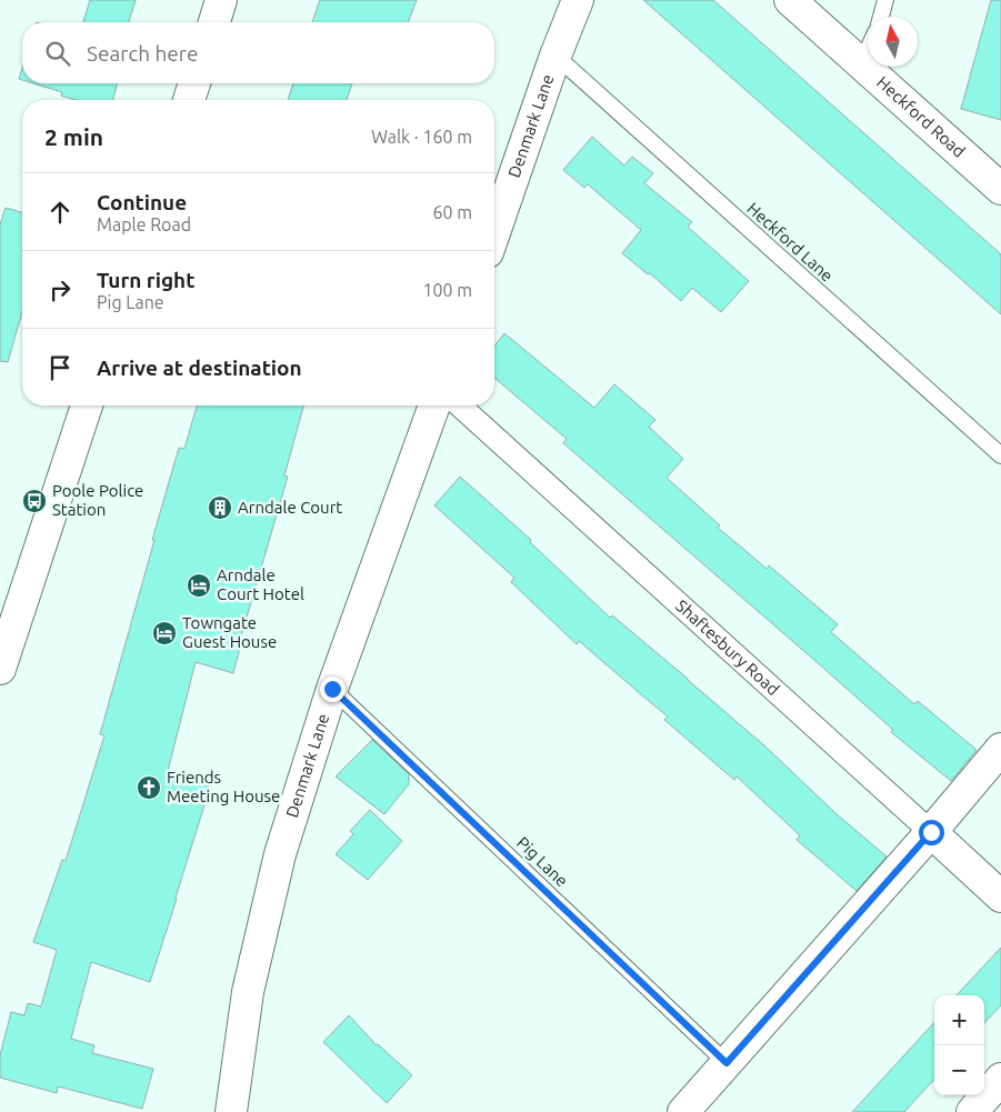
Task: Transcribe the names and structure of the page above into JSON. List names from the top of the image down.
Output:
{
  "streets": {
    "street": ["Heckford Road", "Denmark Lane", "Shaftesbury Road"],
    "lane": ["Heckford Lane", "Pig Lane"]
  },
  "crossings": [
    ["Denmark Lane", "Heckford Lane"],
    ["Denmark Lane", "Pig Lane"]
  ],
  "places": {
    "bus stop": ["Poole Police Station"],
    "building": ["Arndale Court"],
    "hotel": ["Arndale Court Hotel", "Towngate Guest House"],
    "church": ["Friends Meeting House"]
  },
  "north": "top",
  "page": {
    "search": "Search here",
    "heading": ["2 min", "Walk · 160 m"],
    "list": [
      ["Continue", "Maple Road", "60 m"],
      ["Turn right", "Pig Lane", "100 m"],
      "Arrive at destination"
    ],
    "map_buttons": ["+", "−"]
  }
}
